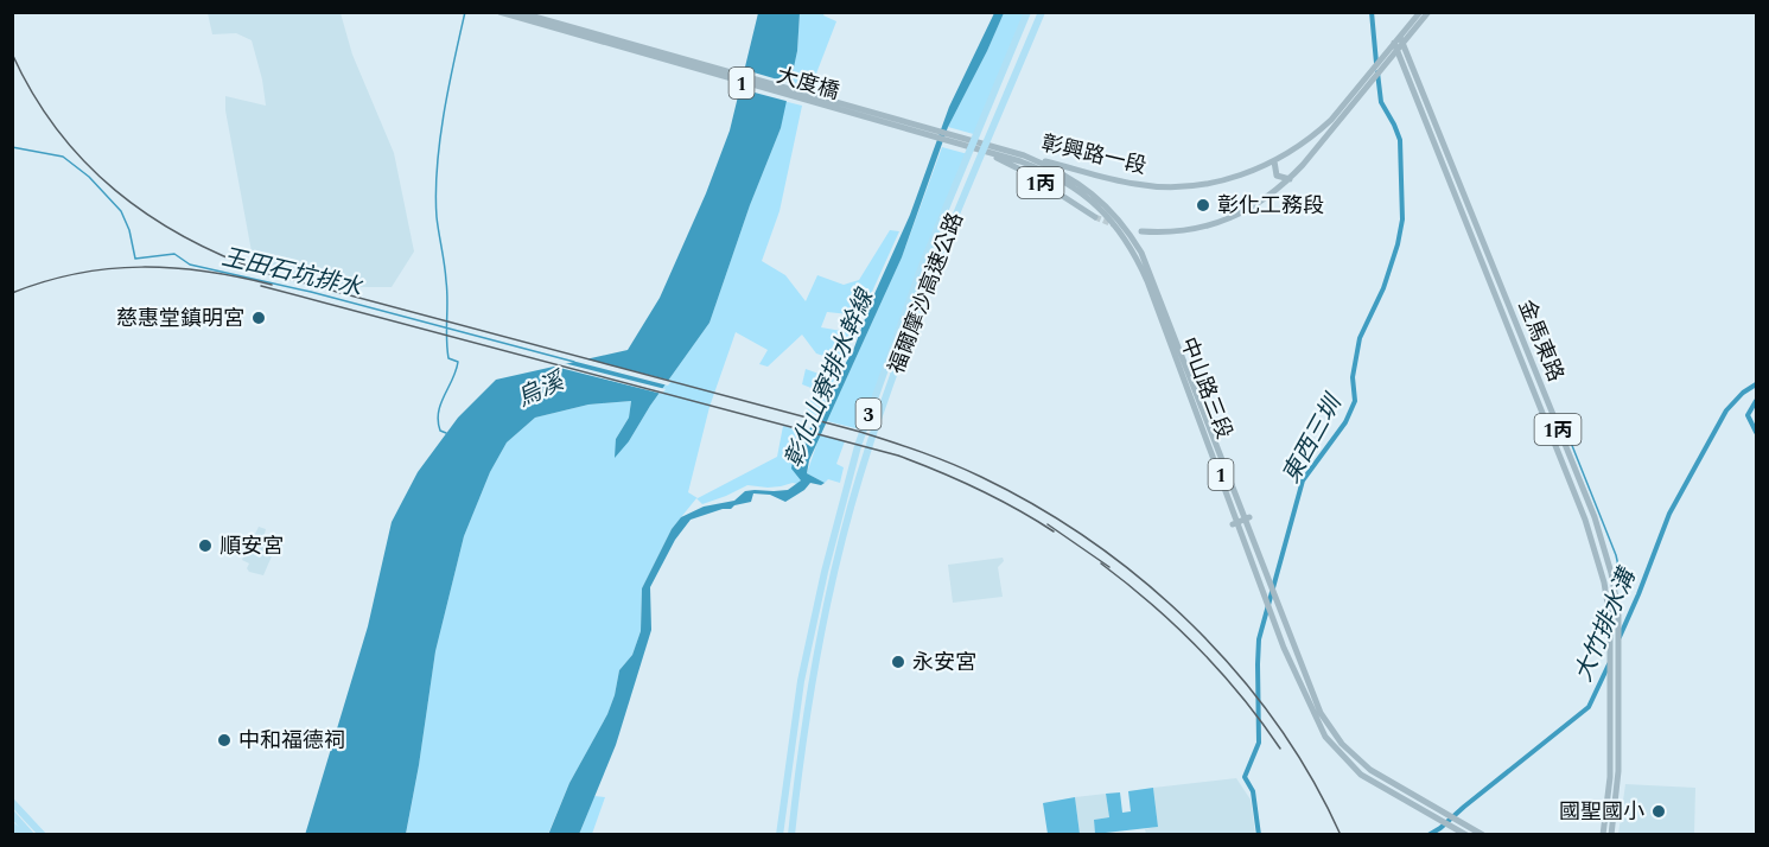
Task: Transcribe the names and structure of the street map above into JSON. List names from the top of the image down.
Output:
{
  "streets": {
    "highway": ["福爾摩沙高速公路", "3"],
    "main road": [
      "1",
      "大度橋",
      "彰興路一段",
      "1丙",
      "金馬東路",
      "中山路三段"
    ]
  },
  "crossings": [
    ["1", "中山路三段"],
    ["大度橋", "彰興路一段"],
    ["大度橋", "中山路三段"],
    ["彰興路一段", "金馬東路"],
    ["彰興路一段", "中山路三段"]
  ],
  "water": [
    "王田石坑排水",
    "彰化山寮排水幹線",
    "烏溪",
    "東西三圳",
    "大竹排水溝"
  ],
  "places": [
    "彰化工務段",
    "慈惠堂鎮明宮",
    "順安宮",
    "永安宮",
    "中和福德祠",
    "國聖國小"
  ]
}
